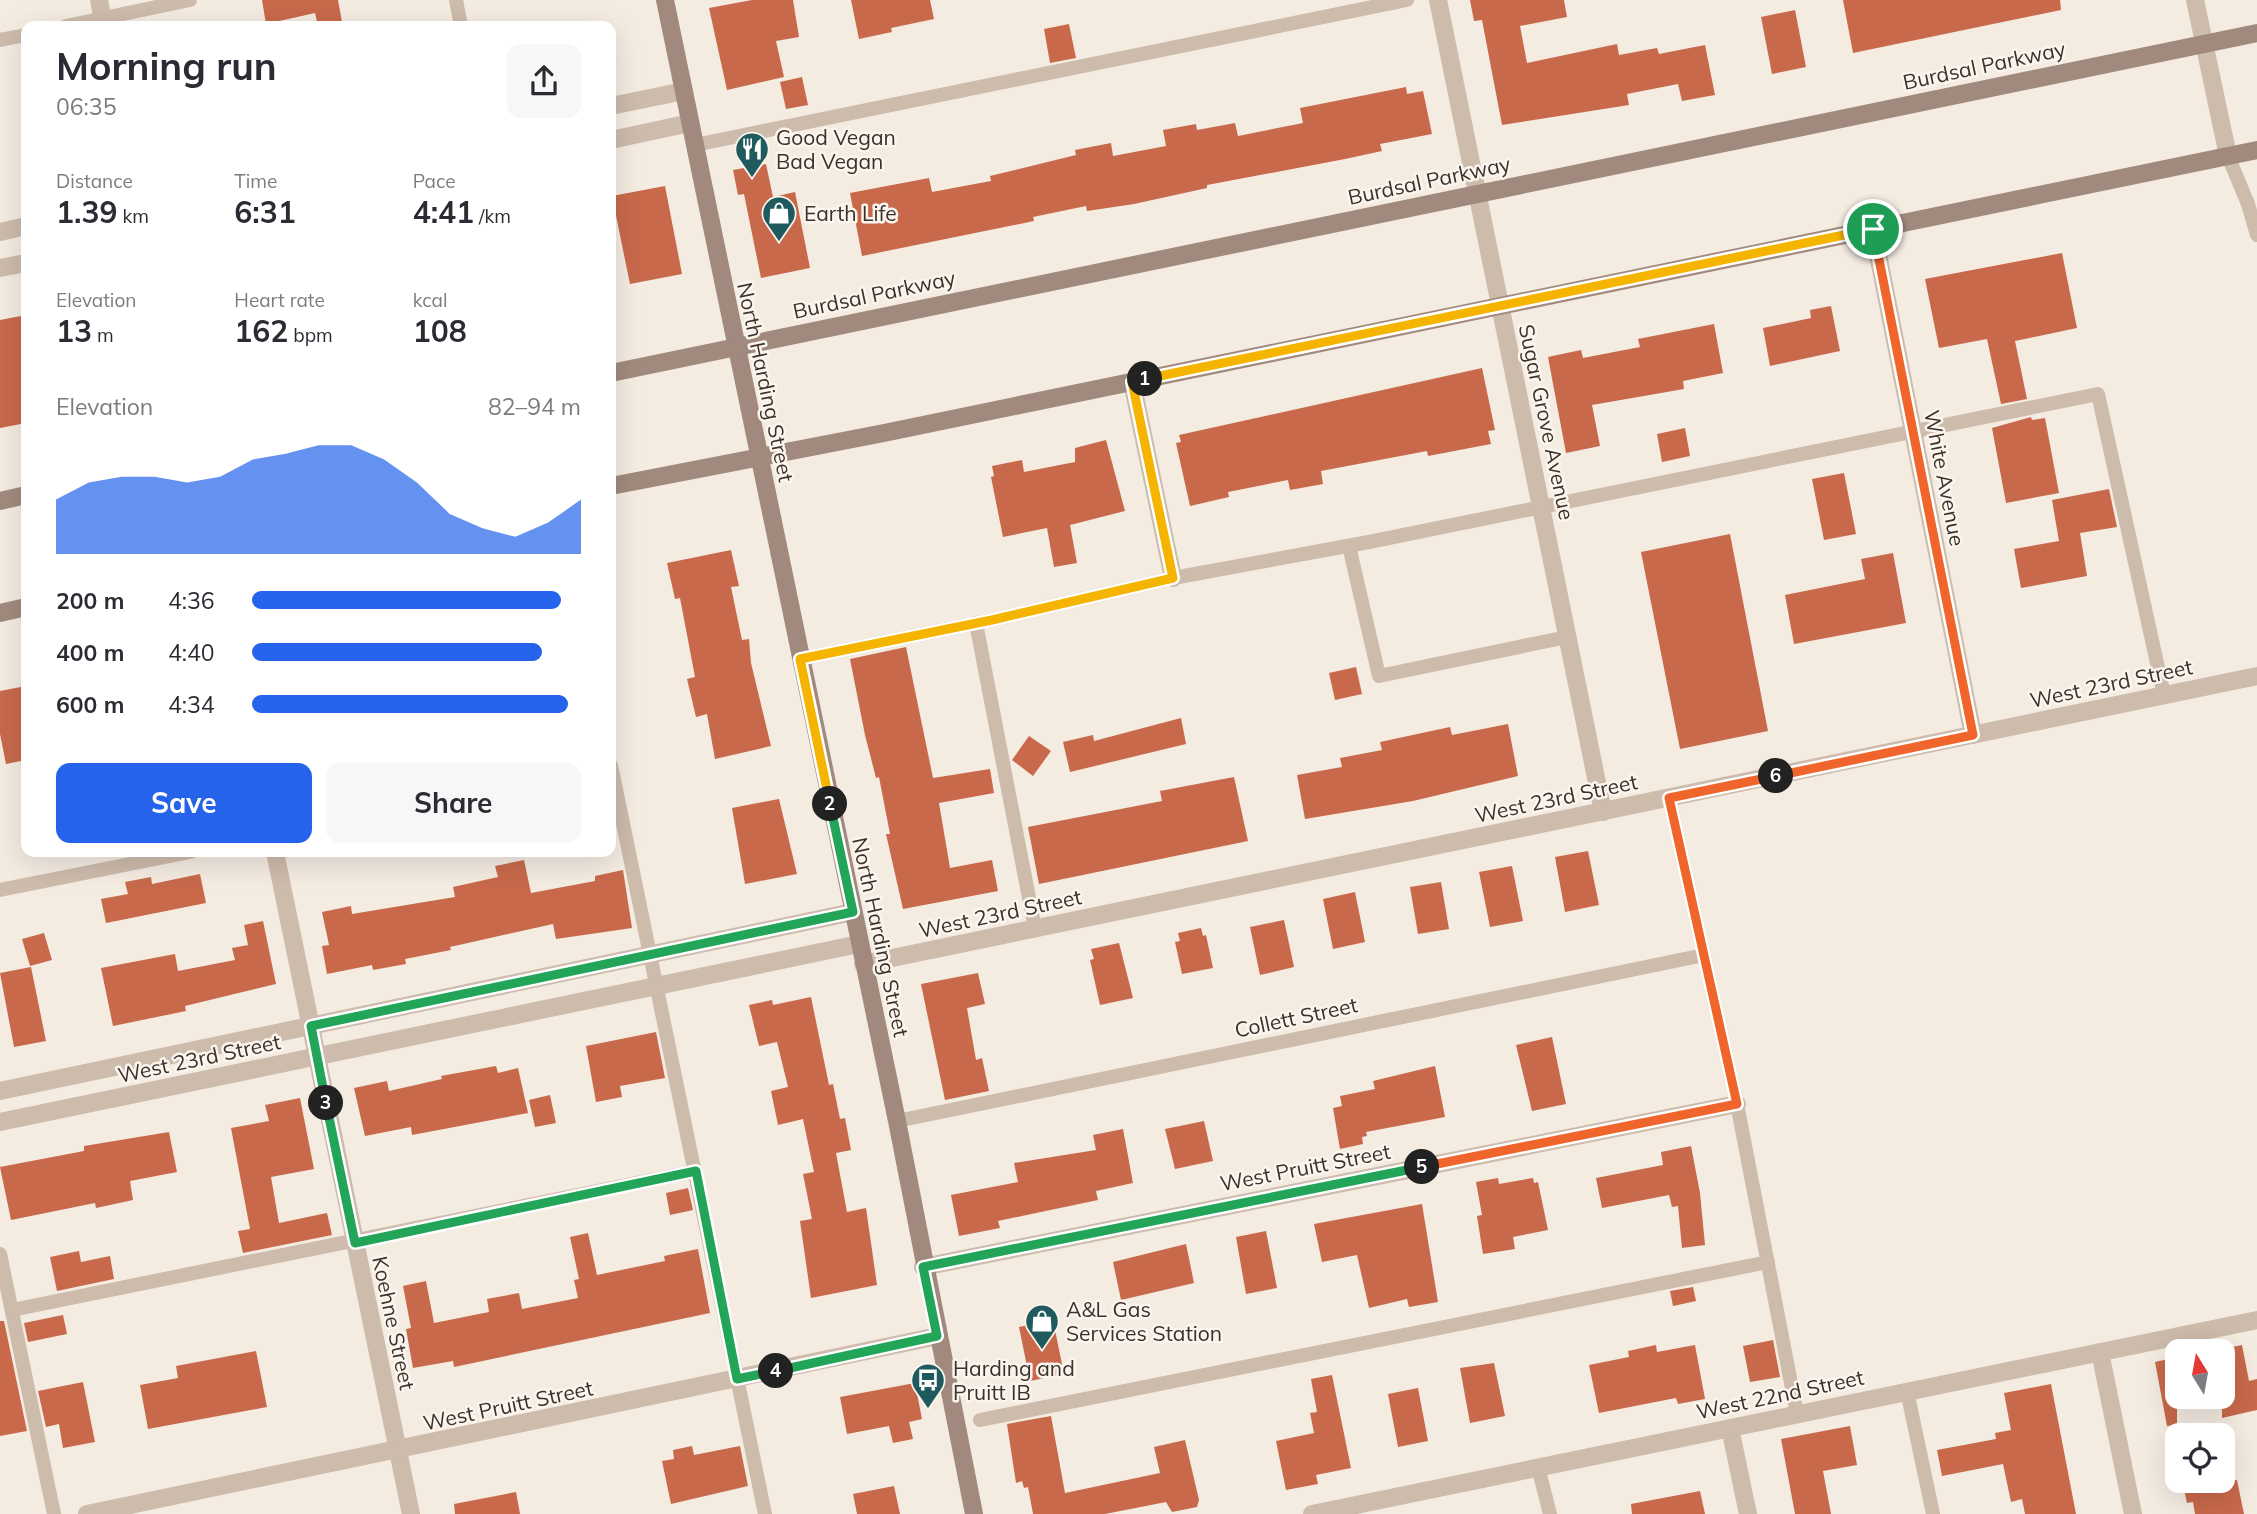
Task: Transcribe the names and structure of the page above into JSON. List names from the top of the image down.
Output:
{
  "streets": {
    "street": [
      "Burdsal Parkway",
      "North Harding Street",
      "Sugar Grove Avenue",
      "White Avenue",
      "West 23rd Street",
      "West Pruitt Street",
      "Koehne Street",
      "West 22nd Street"
    ],
    "lane": ["Collett Street"]
  },
  "crossings": [
    ["Burdsal Parkway", "North Harding Street"],
    ["Burdsal Parkway", "Sugar Grove Avenue"],
    ["North Harding Street", "West 23rd Street"],
    ["North Harding Street", "Collett Street"],
    ["North Harding Street", "West Pruitt Street"],
    ["Sugar Grove Avenue", "West 23rd Street"],
    ["White Avenue", "West 23rd Street"],
    ["West 23rd Street", "Koehne Street"],
    ["West Pruitt Street", "Koehne Street"]
  ],
  "places": {
    "restaurant": ["Good Vegan Bad Vegan"],
    "shop": ["Earth Life", "A&L Gas Services Station"],
    "bus stop": ["Harding and Pruitt IB"]
  },
  "north": "top",
  "page": {
    "heading": ["Morning run", "06:35"],
    "stats": [
      ["Distance", "1.39 km"],
      ["Time", "6:31"],
      ["Pace", "4:41 /km"],
      ["Elevation", "13 m"],
      ["Heart rate", "162 bpm"],
      ["kcal", "108"]
    ],
    "pins": [
      "1",
      "6",
      "2",
      "3",
      "5",
      "4"
    ],
    "chart": ["Elevation", "82–94 m"],
    "list": [
      {
        "name": "200 m",
        "note": "4:36"
      },
      {
        "name": "400 m",
        "note": "4:40"
      },
      {
        "name": "600 m",
        "note": "4:34"
      }
    ],
    "buttons": ["Save", "Share"]
  }
}
